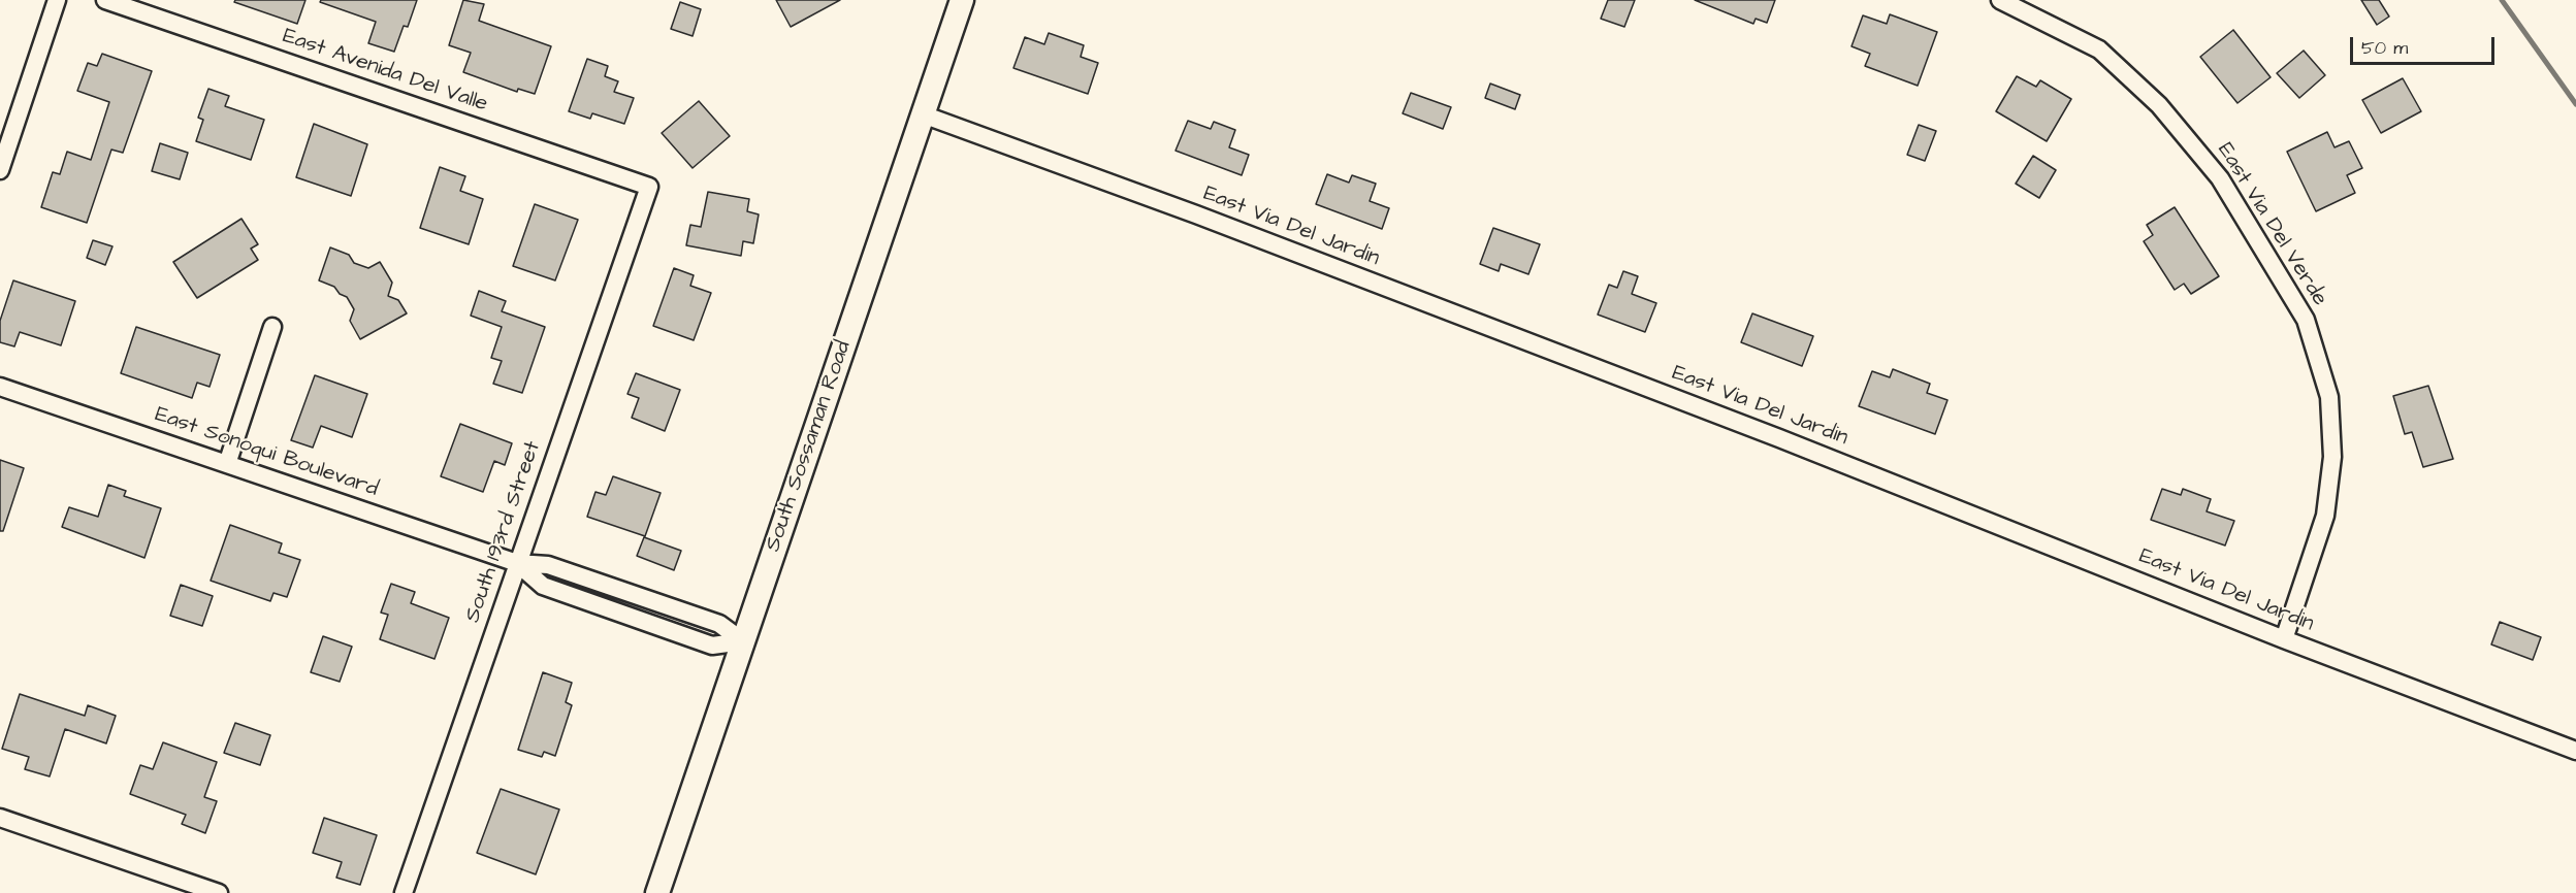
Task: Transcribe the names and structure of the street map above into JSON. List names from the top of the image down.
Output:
{
  "streets": {
    "main road": ["South Sossaman Road"],
    "street": [
      "East Avenida Del Valle",
      "East Via Del Verde",
      "East Via Del Jardin",
      "East Sonoqui Boulevard",
      "South 193rd Street"
    ]
  },
  "crossings": [
    ["East Avenida Del Valle", "South 193rd Street"],
    ["East Via Del Verde", "East Via Del Jardin"],
    ["East Via Del Jardin", "South Sossaman Road"],
    ["South Sossaman Road", "East Sonoqui Boulevard"],
    ["East Sonoqui Boulevard", "South 193rd Street"]
  ],
  "scale_bar": "50 m"
}
